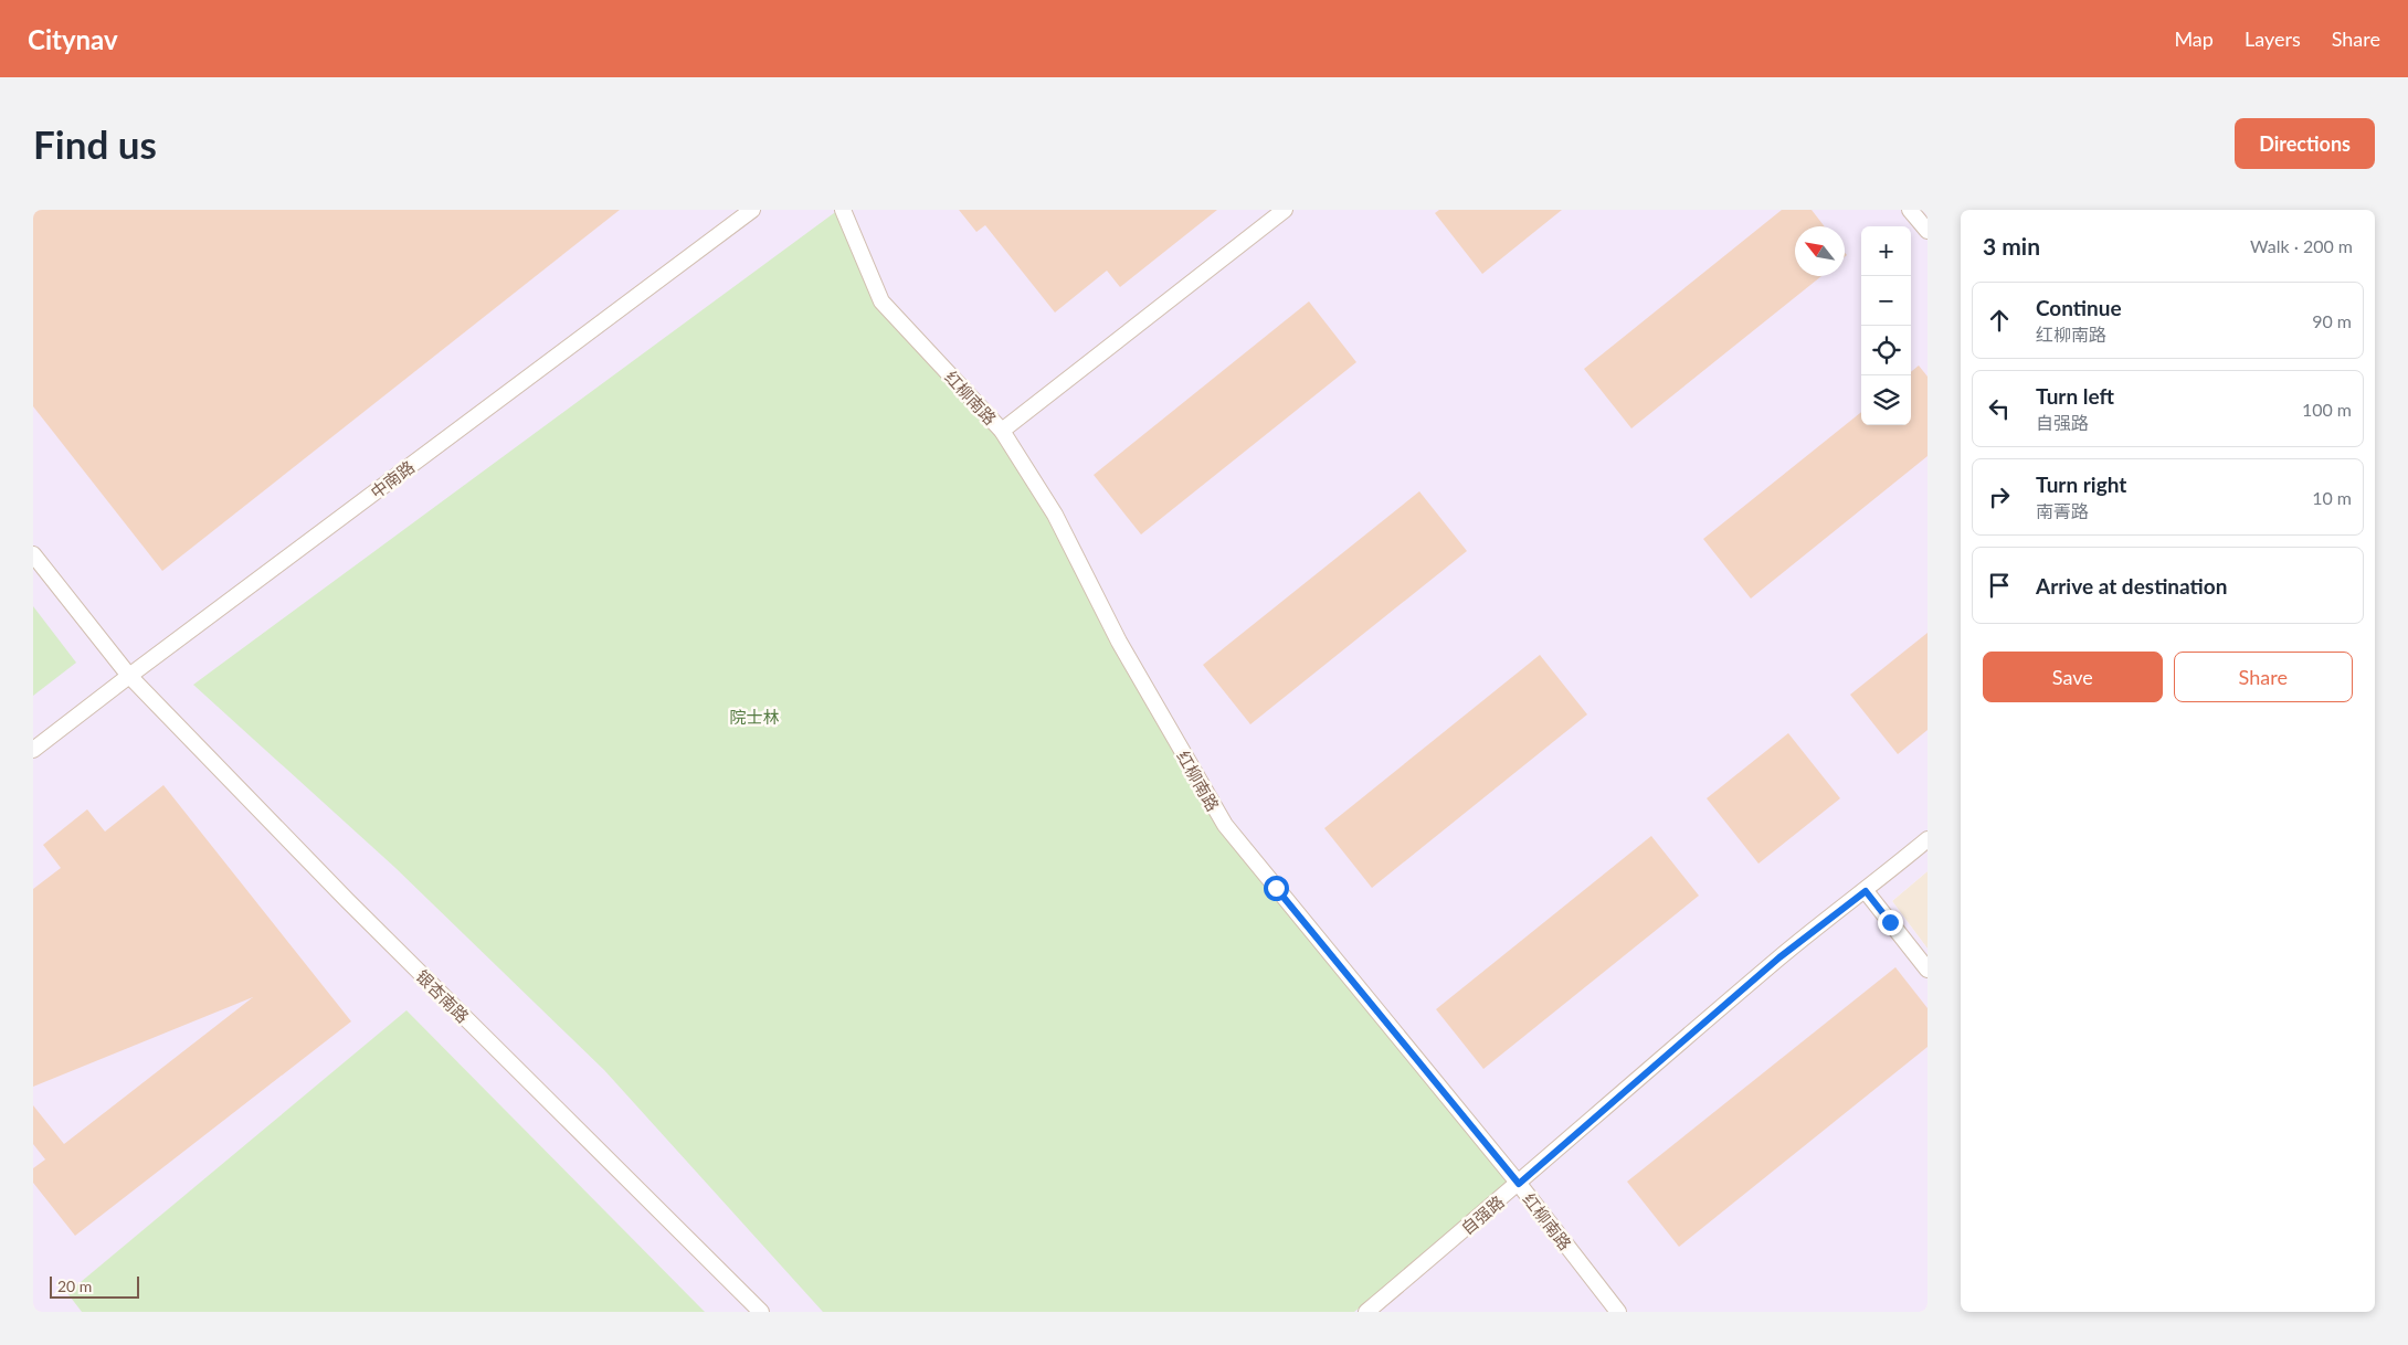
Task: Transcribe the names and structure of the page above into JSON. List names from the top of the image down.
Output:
{
  "streets": {
    "lane": [
      "红柳南路",
      "中南路",
      "银杏南路",
      "自强路"
    ]
  },
  "crossings": [
    ["红柳南路", "自强路"],
    ["中南路", "银杏南路"]
  ],
  "parks": ["院士林"],
  "scale_bar": "20 m",
  "north": "top left",
  "page": {
    "header": "Citynav",
    "nav": ["Map", "Layers", "Share"],
    "buttons": [
      "Directions",
      ["Save", "Share"]
    ],
    "title": "Find us",
    "heading": ["3 min", "Walk · 200 m"],
    "map_buttons": ["+", "−"],
    "list": [
      ["Continue", "红柳南路", "90 m"],
      ["Turn left", "自强路", "100 m"],
      ["Turn right", "南菁路", "10 m"],
      "Arrive at destination"
    ],
    "scale": "20 m"
  }
}
